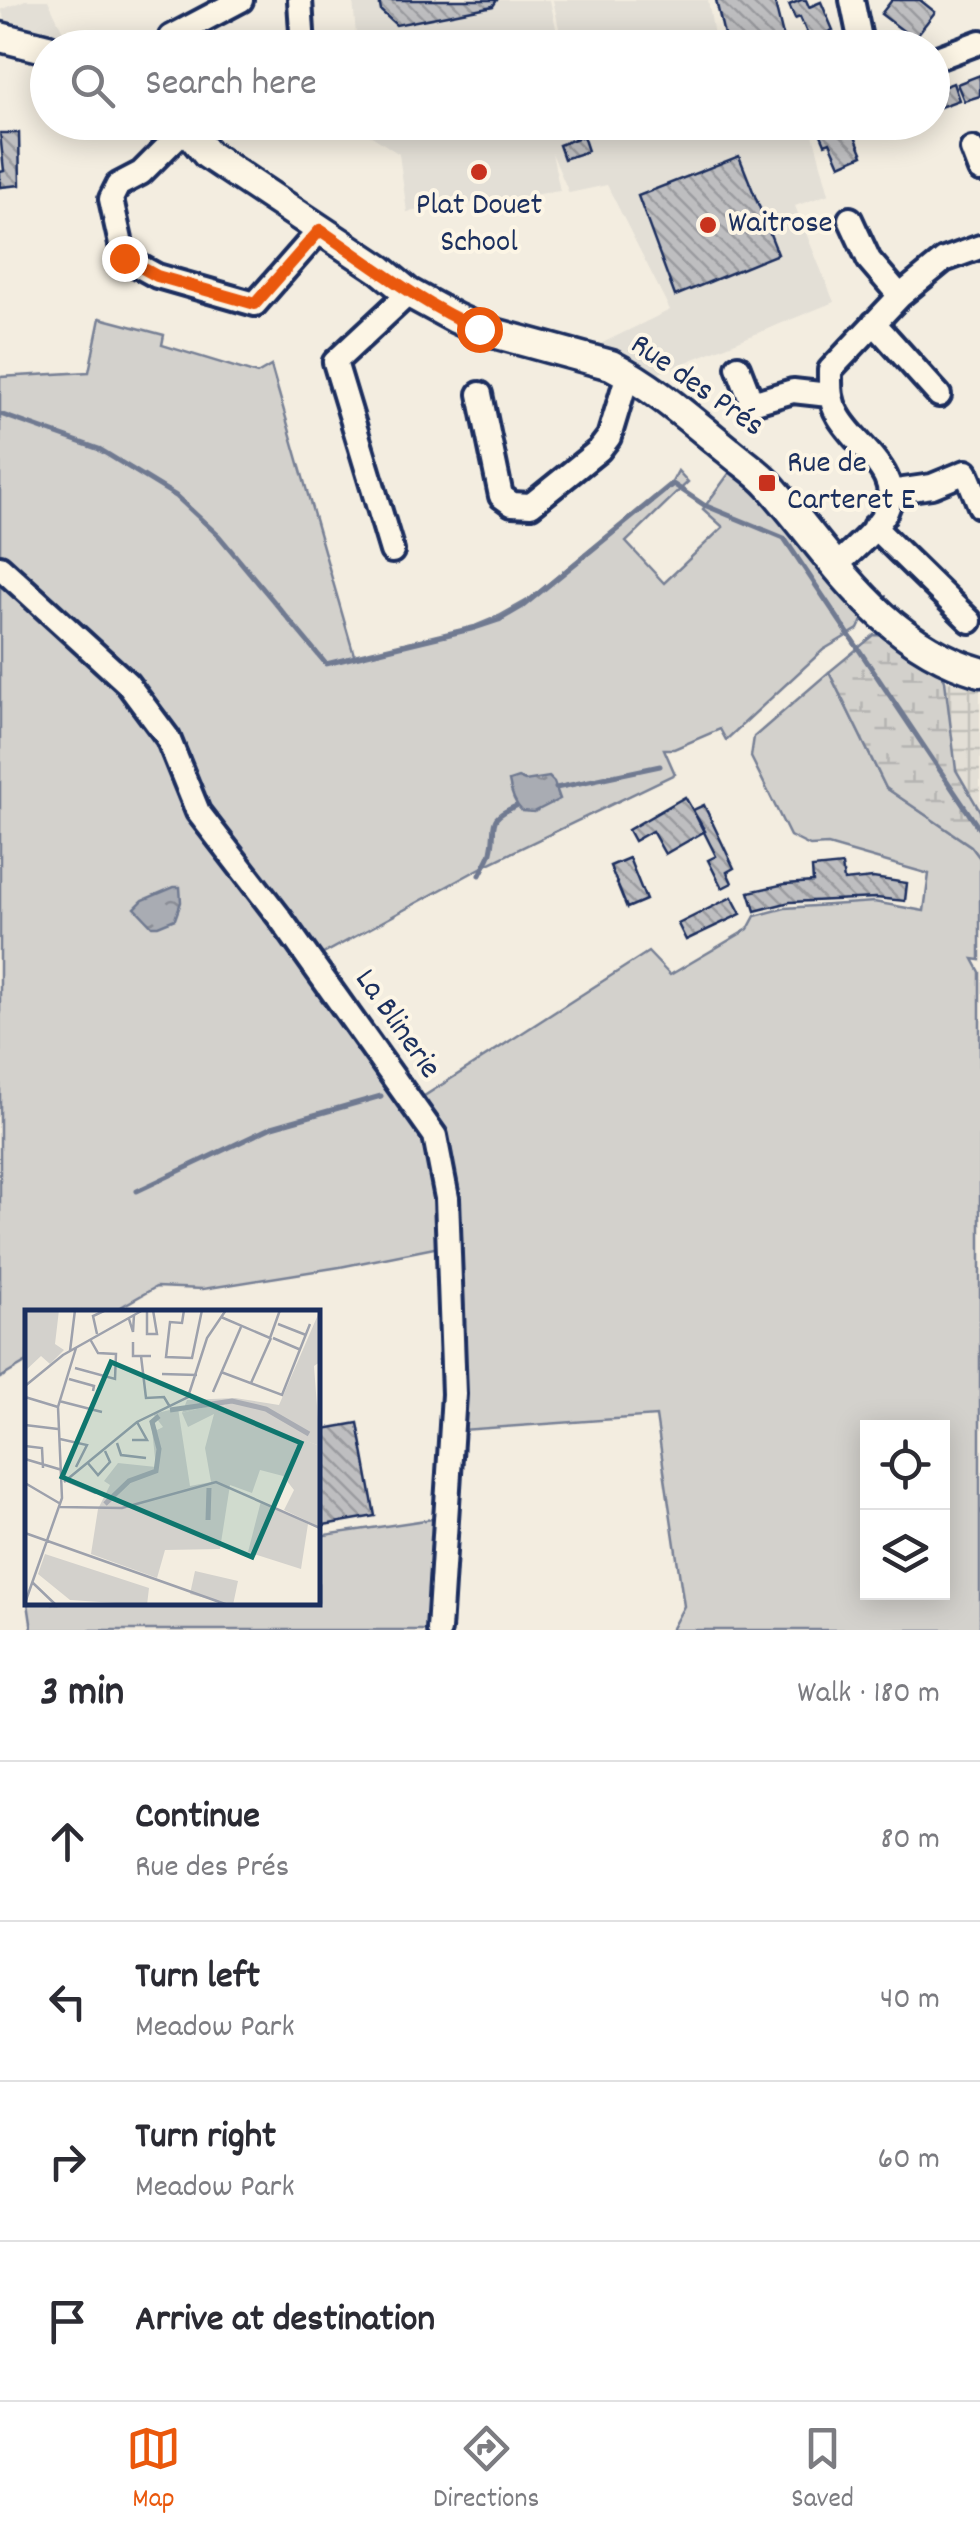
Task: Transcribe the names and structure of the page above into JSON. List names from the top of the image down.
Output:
{
  "streets": {
    "main road": ["Rue des Prés"],
    "street": ["La Blinerie"]
  },
  "places": {
    "other": ["Plat Douet School", "Waitrose"],
    "transit": ["Rue de Carteret E"]
  },
  "page": {
    "search": "Search here",
    "heading": ["3 min", "Walk · 180 m"],
    "list": [
      ["Continue", "Rue des Prés", "80 m"],
      ["Turn left", "Meadow Park", "40 m"],
      ["Turn right", "Meadow Park", "60 m"],
      "Arrive at destination"
    ],
    "nav": ["Map", "Directions", "Saved"]
  }
}
